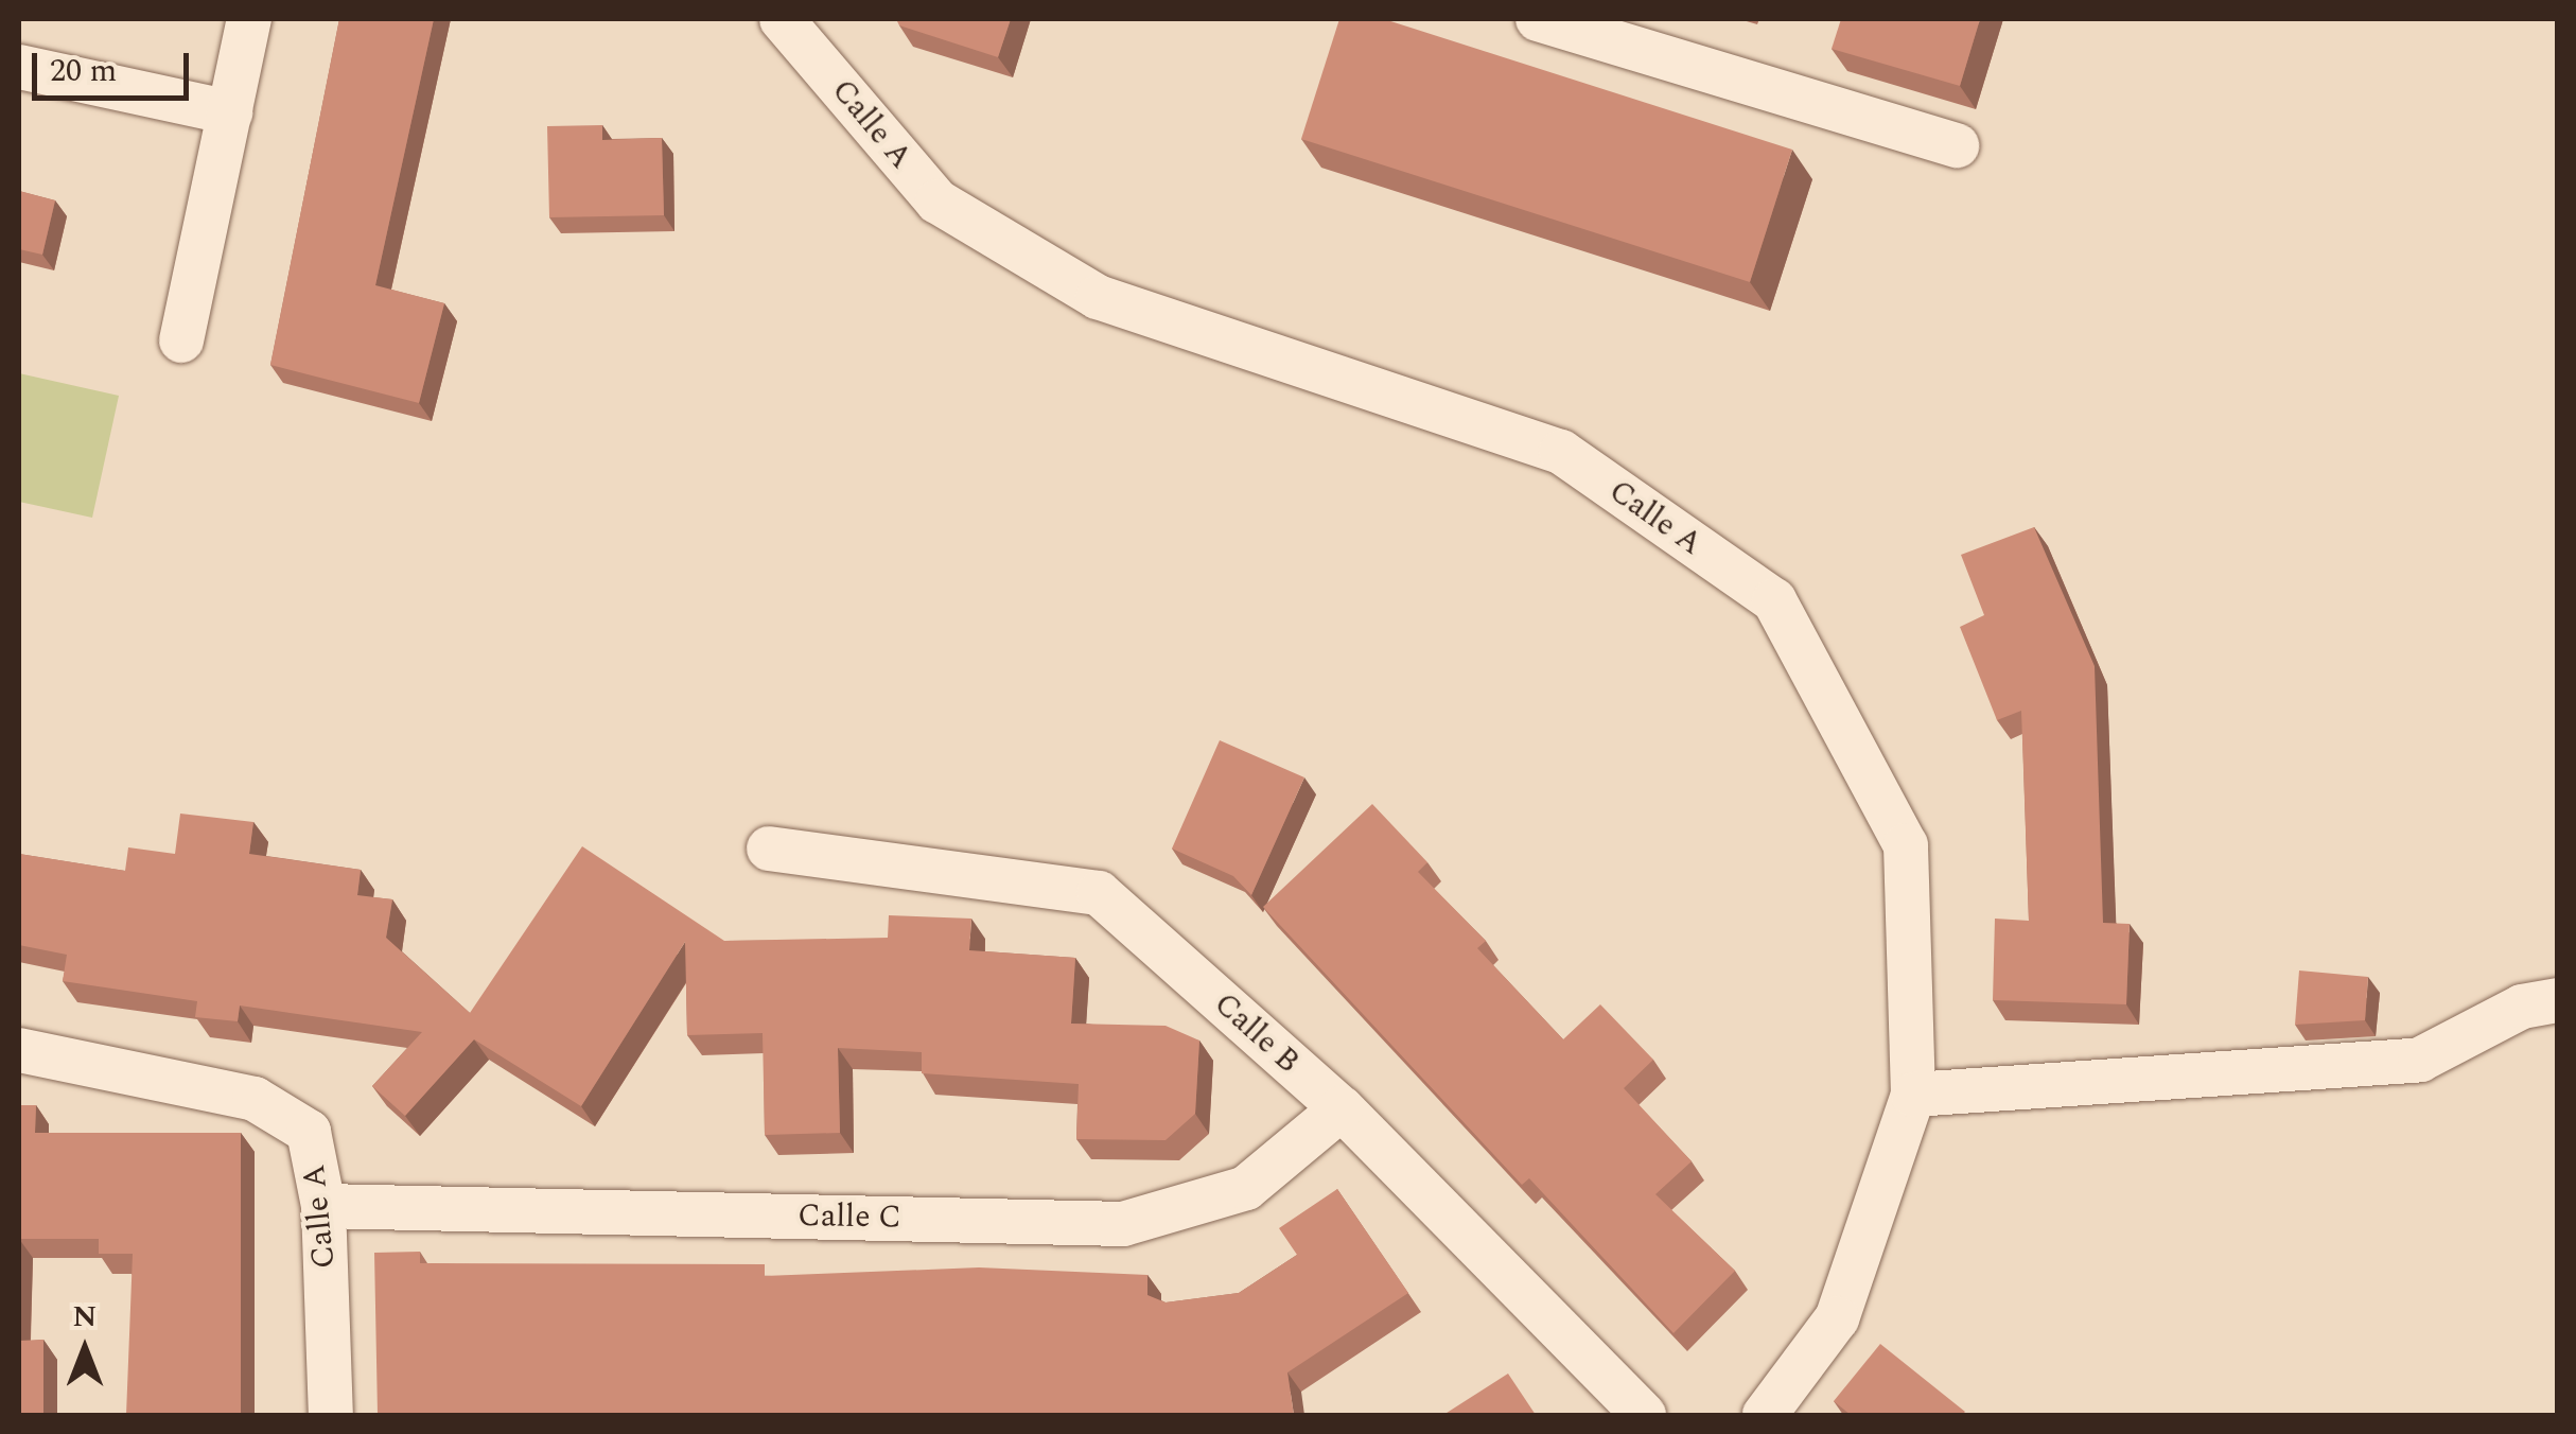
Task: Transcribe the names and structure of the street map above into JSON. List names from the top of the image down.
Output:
{
  "streets": {
    "street": ["Calle A", "Calle B", "Calle C"]
  },
  "crossings": [
    ["Calle A", "Calle C"],
    ["Calle B", "Calle C"]
  ],
  "scale_bar": "20 m",
  "north": "top"
}
